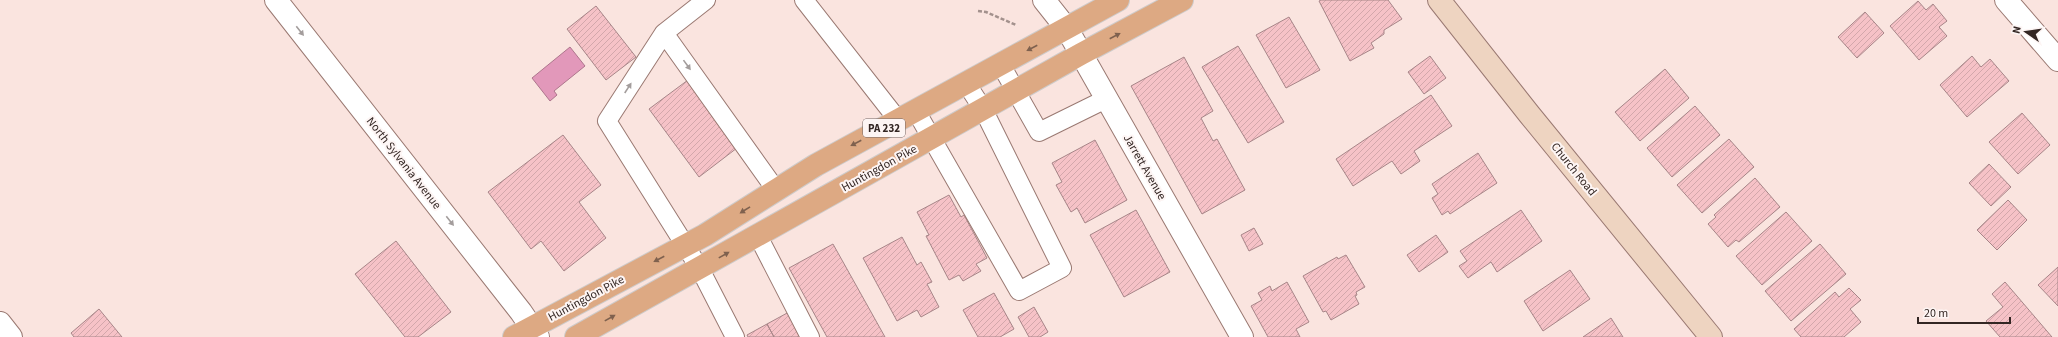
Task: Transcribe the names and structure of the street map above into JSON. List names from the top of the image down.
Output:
{
  "streets": {
    "main road": ["PA 232", "Huntingdon Pike"],
    "street": ["North Sylvania Avenue", "Jarrett Avenue", "Church Road"]
  },
  "crossings": [
    ["North Sylvania Avenue", "Huntingdon Pike"],
    ["Jarrett Avenue", "Huntingdon Pike"]
  ],
  "one_way": ["North Sylvania Avenue"],
  "scale_bar": "20 m",
  "north": "left"
}
